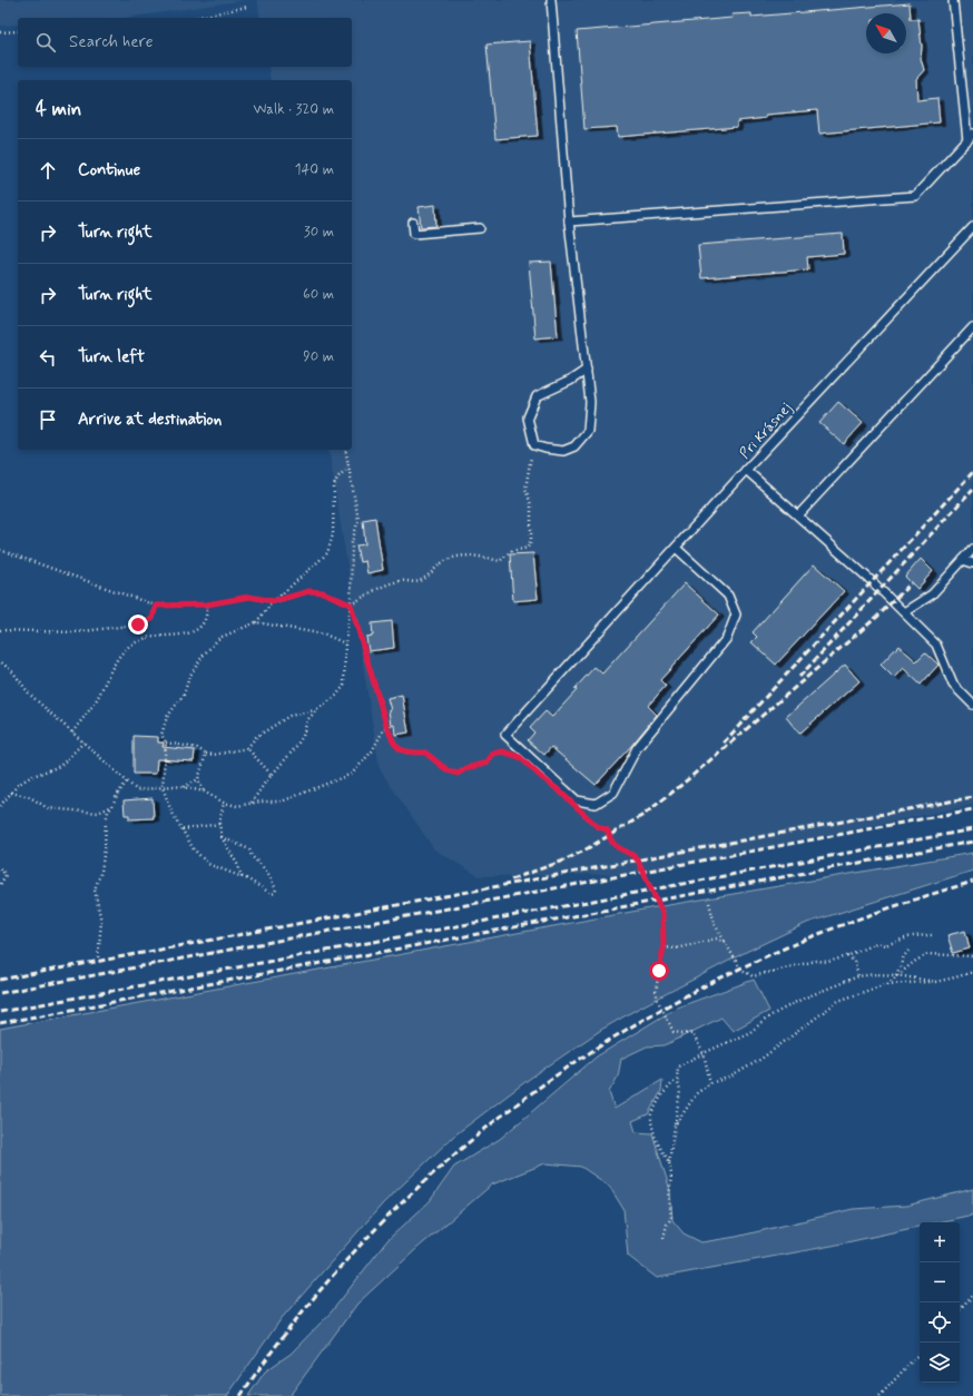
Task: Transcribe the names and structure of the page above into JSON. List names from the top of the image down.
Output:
{
  "streets": {
    "lane": ["Pri Krásnej"]
  },
  "north": "top left",
  "page": {
    "search": "Search here",
    "heading": ["4 min", "Walk · 320 m"],
    "list": [
      ["Continue", "140 m"],
      ["Turn right", "30 m"],
      ["Turn right", "60 m"],
      ["Turn left", "90 m"],
      "Arrive at destination"
    ],
    "map_buttons": ["+", "−"]
  }
}
